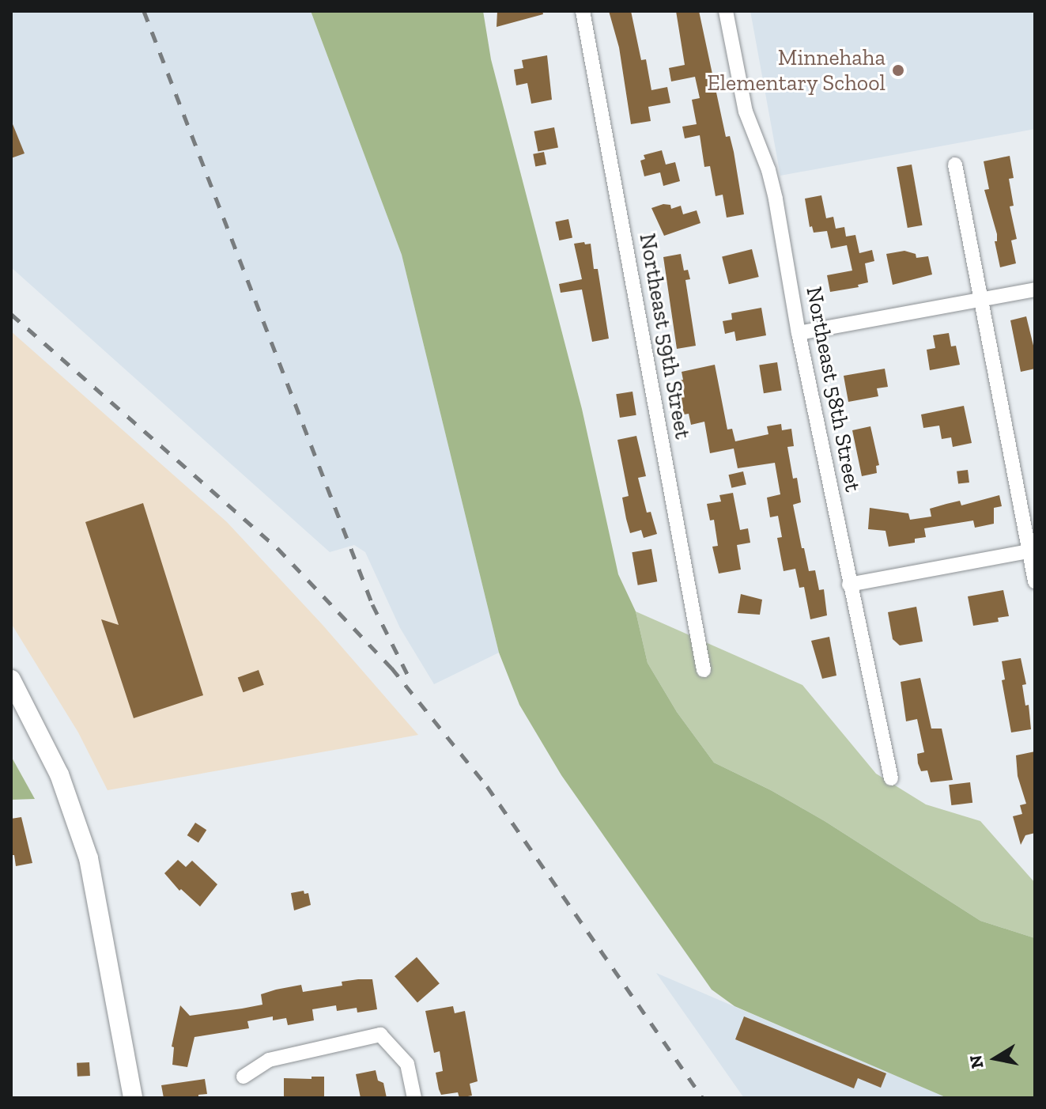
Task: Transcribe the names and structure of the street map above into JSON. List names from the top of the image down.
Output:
{
  "streets": {
    "street": ["Northeast 59th Street", "Northeast 58th Street"]
  },
  "places": ["Minnehaha Elementary School"],
  "north": "left"
}
